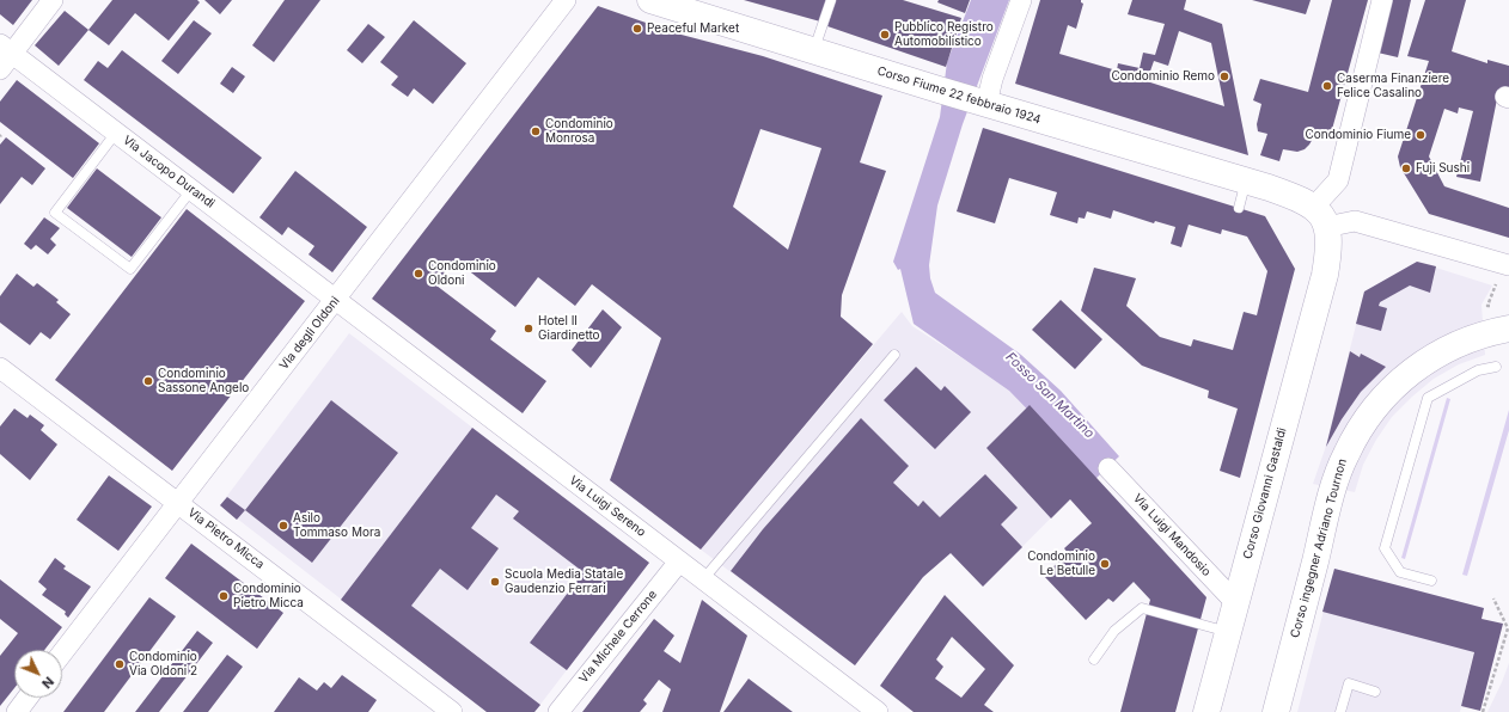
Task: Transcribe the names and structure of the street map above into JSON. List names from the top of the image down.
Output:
{
  "streets": {
    "main road": ["Corso Fiume 22 febbraio 1924", "Corso Giovanni Gastaldi", "Corso ingegner Adriano Tournon"],
    "street": [
      "Via Jacopo Durandi",
      "Via degli Oldoni",
      "Via Luigi Sereno",
      "Via Luigi Mandosio",
      "Via Pietro Micca",
      "Via Michele Cerrone"
    ]
  },
  "crossings": [
    ["Corso Fiume 22 febbraio 1924", "Corso Giovanni Gastaldi"],
    ["Via Jacopo Durandi", "Via degli Oldoni"],
    ["Via Jacopo Durandi", "Via Luigi Sereno"],
    ["Via degli Oldoni", "Via Luigi Sereno"],
    ["Via degli Oldoni", "Via Pietro Micca"],
    ["Corso Giovanni Gastaldi", "Via Luigi Mandosio"],
    ["Via Luigi Sereno", "Via Michele Cerrone"]
  ],
  "water": ["Fosso San Martino"],
  "places": [
    "Peaceful Market",
    "Pubblico Registro Automobilistico",
    "Condominio Remo",
    "Caserma Finanziere Felice Casalino",
    "Condominio Monrosa",
    "Condominio Fiume",
    "Fuji Sushi",
    "Condominio Oldoni",
    "Hotel Il Giardinetto",
    "Condominio Sassone Angelo",
    "Asilo Tommaso Mora",
    "Condominio Le Betulle",
    "Scuola Media Statale Gaudenzio Ferrari",
    "Condominio Pietro Micca",
    "Condominio Via Oldoni 2"
  ],
  "north": "bottom right"
}
